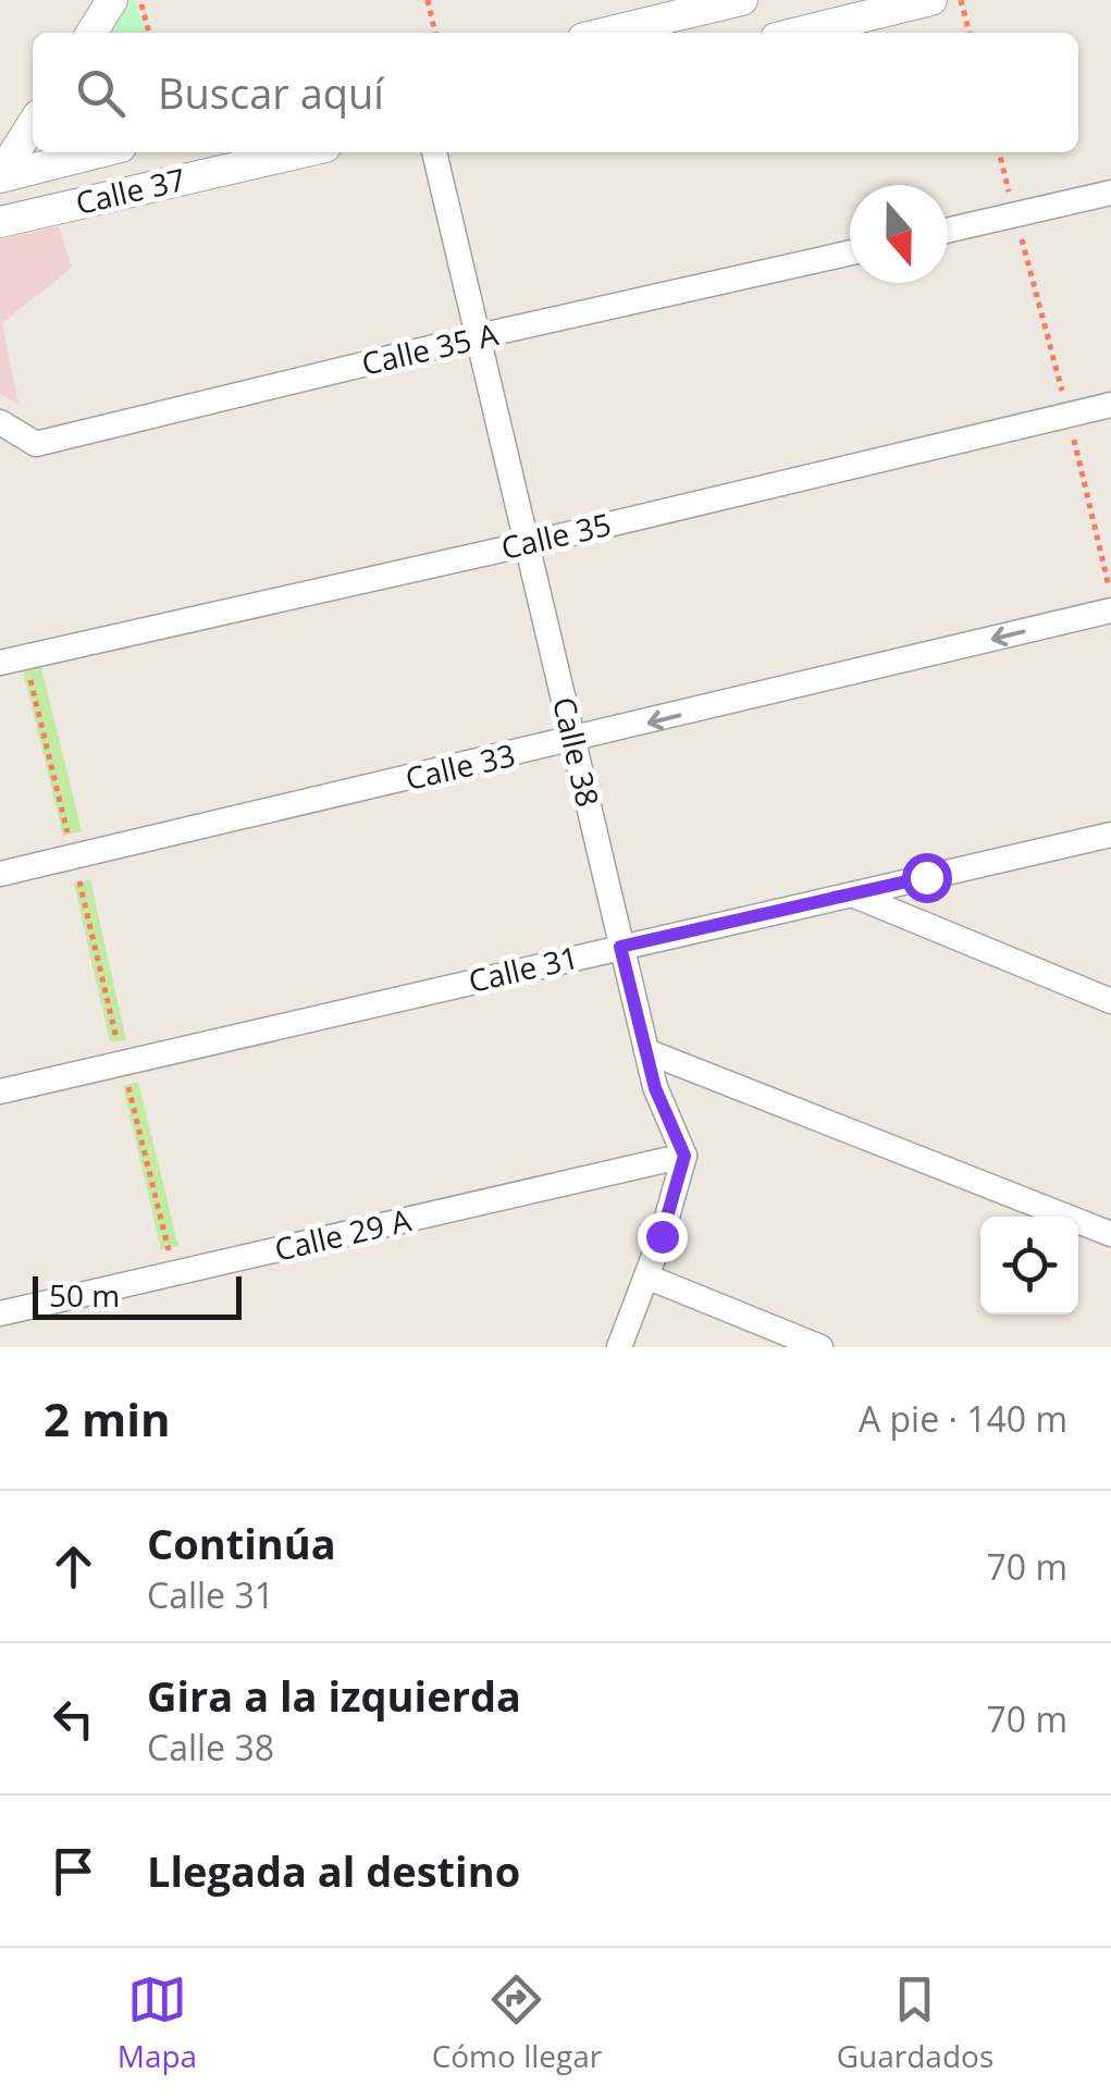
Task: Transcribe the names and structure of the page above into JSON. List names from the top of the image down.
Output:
{
  "streets": {
    "street": [
      "Calle 37",
      "Calle 35 A",
      "Calle 35",
      "Calle 38",
      "Calle 33",
      "Calle 31",
      "Calle 29 A"
    ]
  },
  "crossings": [
    ["Calle 35 A", "Calle 38"],
    ["Calle 35", "Calle 38"],
    ["Calle 38", "Calle 33"],
    ["Calle 38", "Calle 31"],
    ["Calle 38", "Calle 29 A"]
  ],
  "one_way": ["Calle 33"],
  "scale_bar": "50 m",
  "north": "bottom",
  "page": {
    "search": "Buscar aquí",
    "scale": "50 m",
    "heading": ["2 min", "A pie · 140 m"],
    "list": [
      ["Continúa", "Calle 31", "70 m"],
      ["Gira a la izquierda", "Calle 38", "70 m"],
      "Llegada al destino"
    ],
    "nav": ["Mapa", "Cómo llegar", "Guardados"]
  }
}
